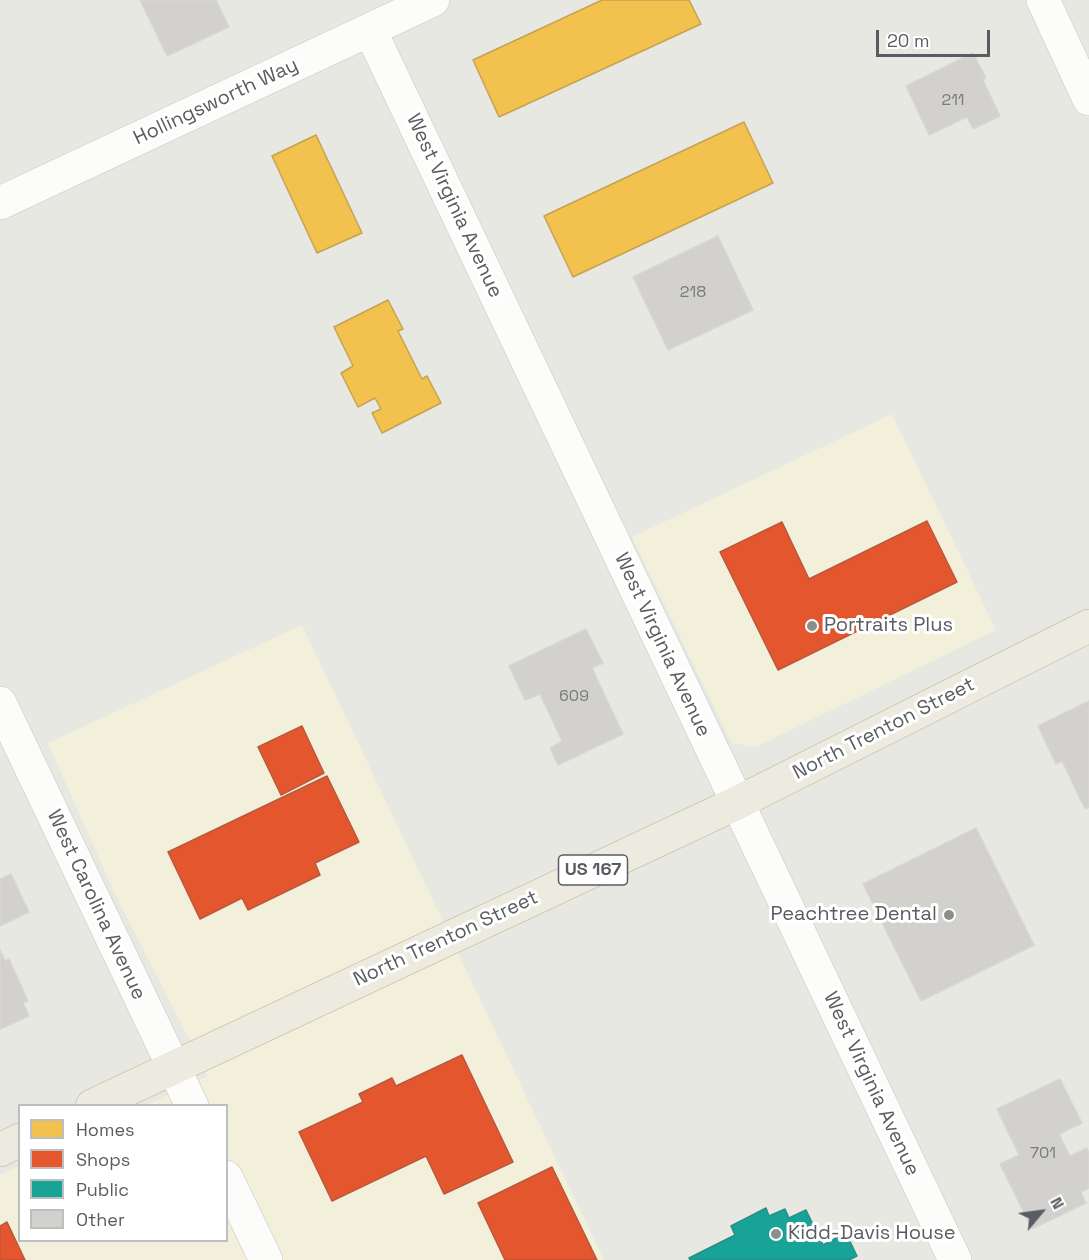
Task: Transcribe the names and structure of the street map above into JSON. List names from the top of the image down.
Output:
{
  "streets": {
    "highway": ["North Trenton Street", "US 167"],
    "street": ["Hollingsworth Way", "West Virginia Avenue", "West Carolina Avenue"]
  },
  "crossings": [
    ["Hollingsworth Way", "West Virginia Avenue"],
    ["West Virginia Avenue", "North Trenton Street"],
    ["North Trenton Street", "West Carolina Avenue"]
  ],
  "places": ["Portraits Plus", "Peachtree Dental", "Kidd-Davis House"],
  "house_numbers": [
    "211",
    "218",
    "609",
    "701"
  ],
  "legend": [
    "Homes",
    "Shops",
    "Public",
    "Other"
  ],
  "scale_bar": "20 m",
  "north": "top right"
}
